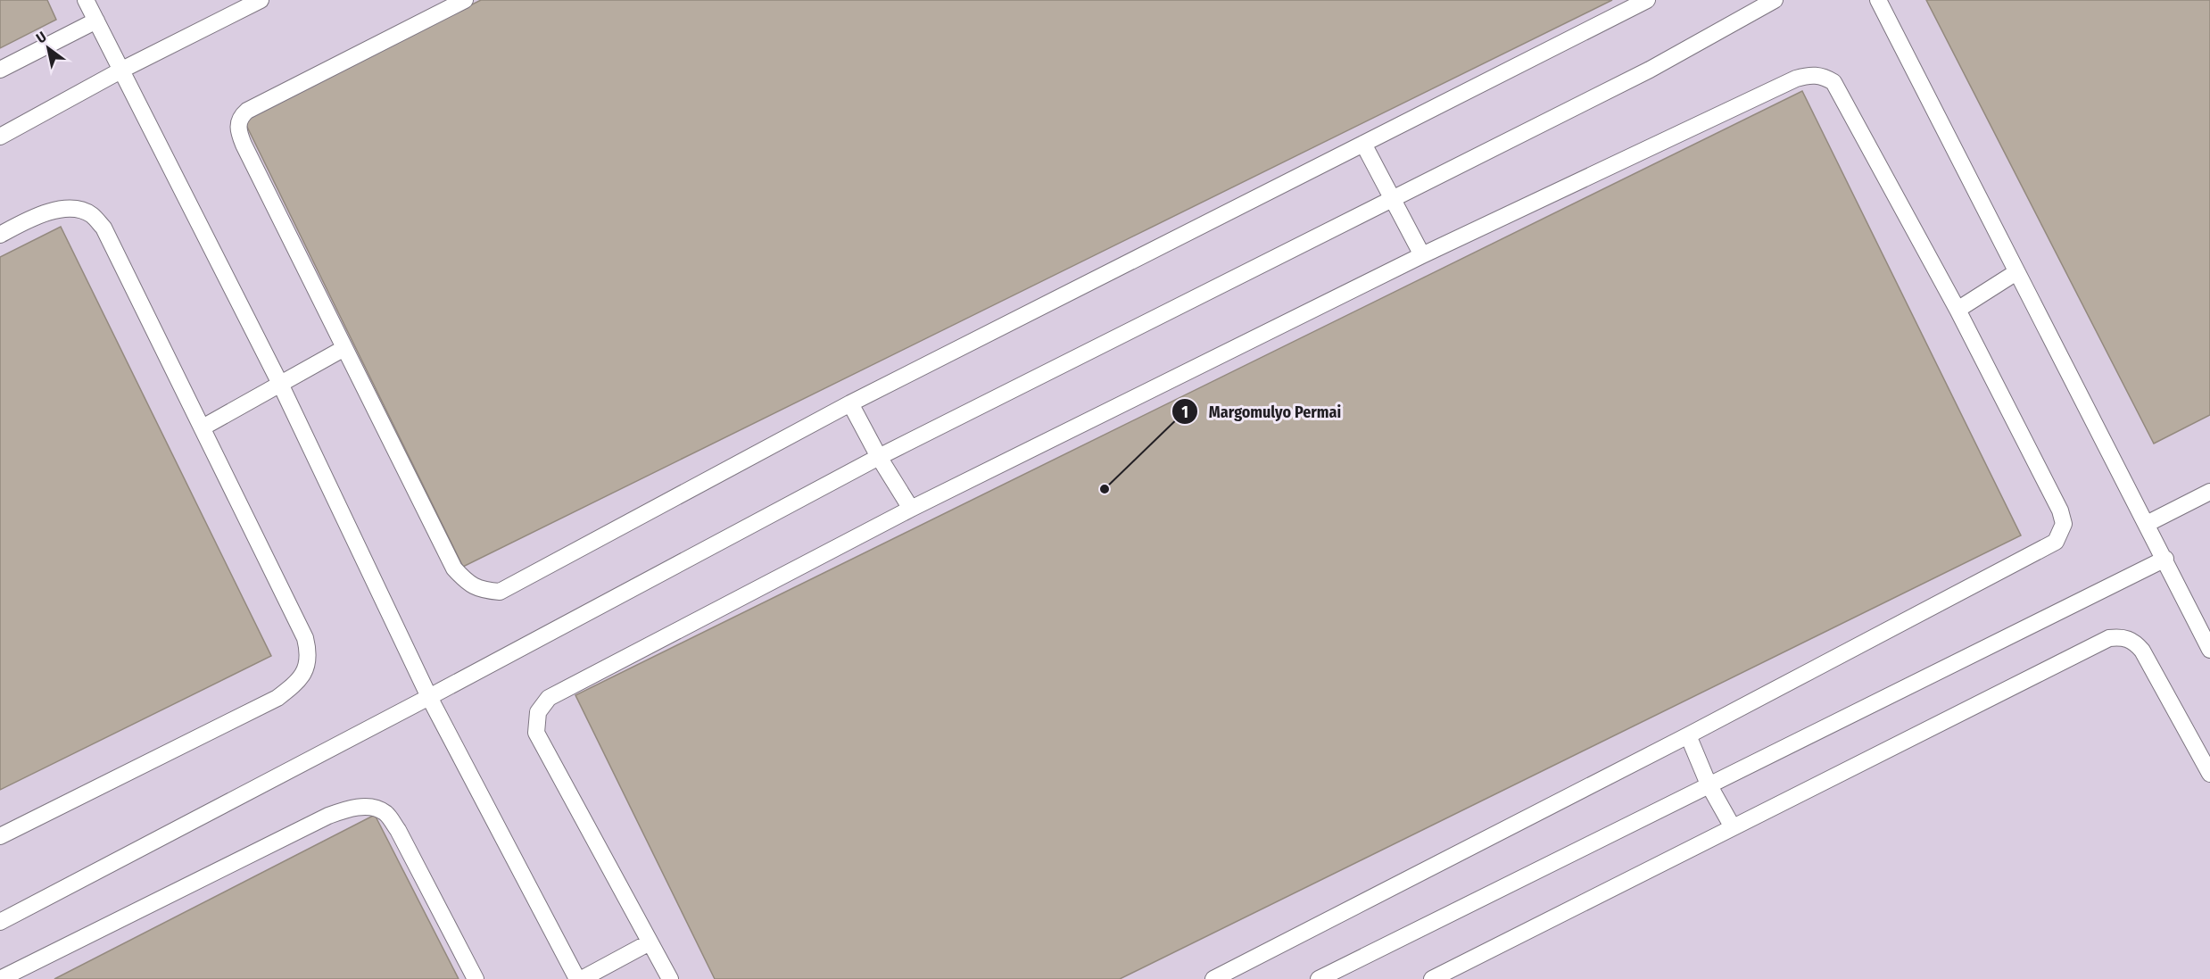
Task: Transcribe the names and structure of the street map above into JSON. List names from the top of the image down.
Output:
{
  "places": ["Margomulyo Permai"],
  "north": "top left"
}
